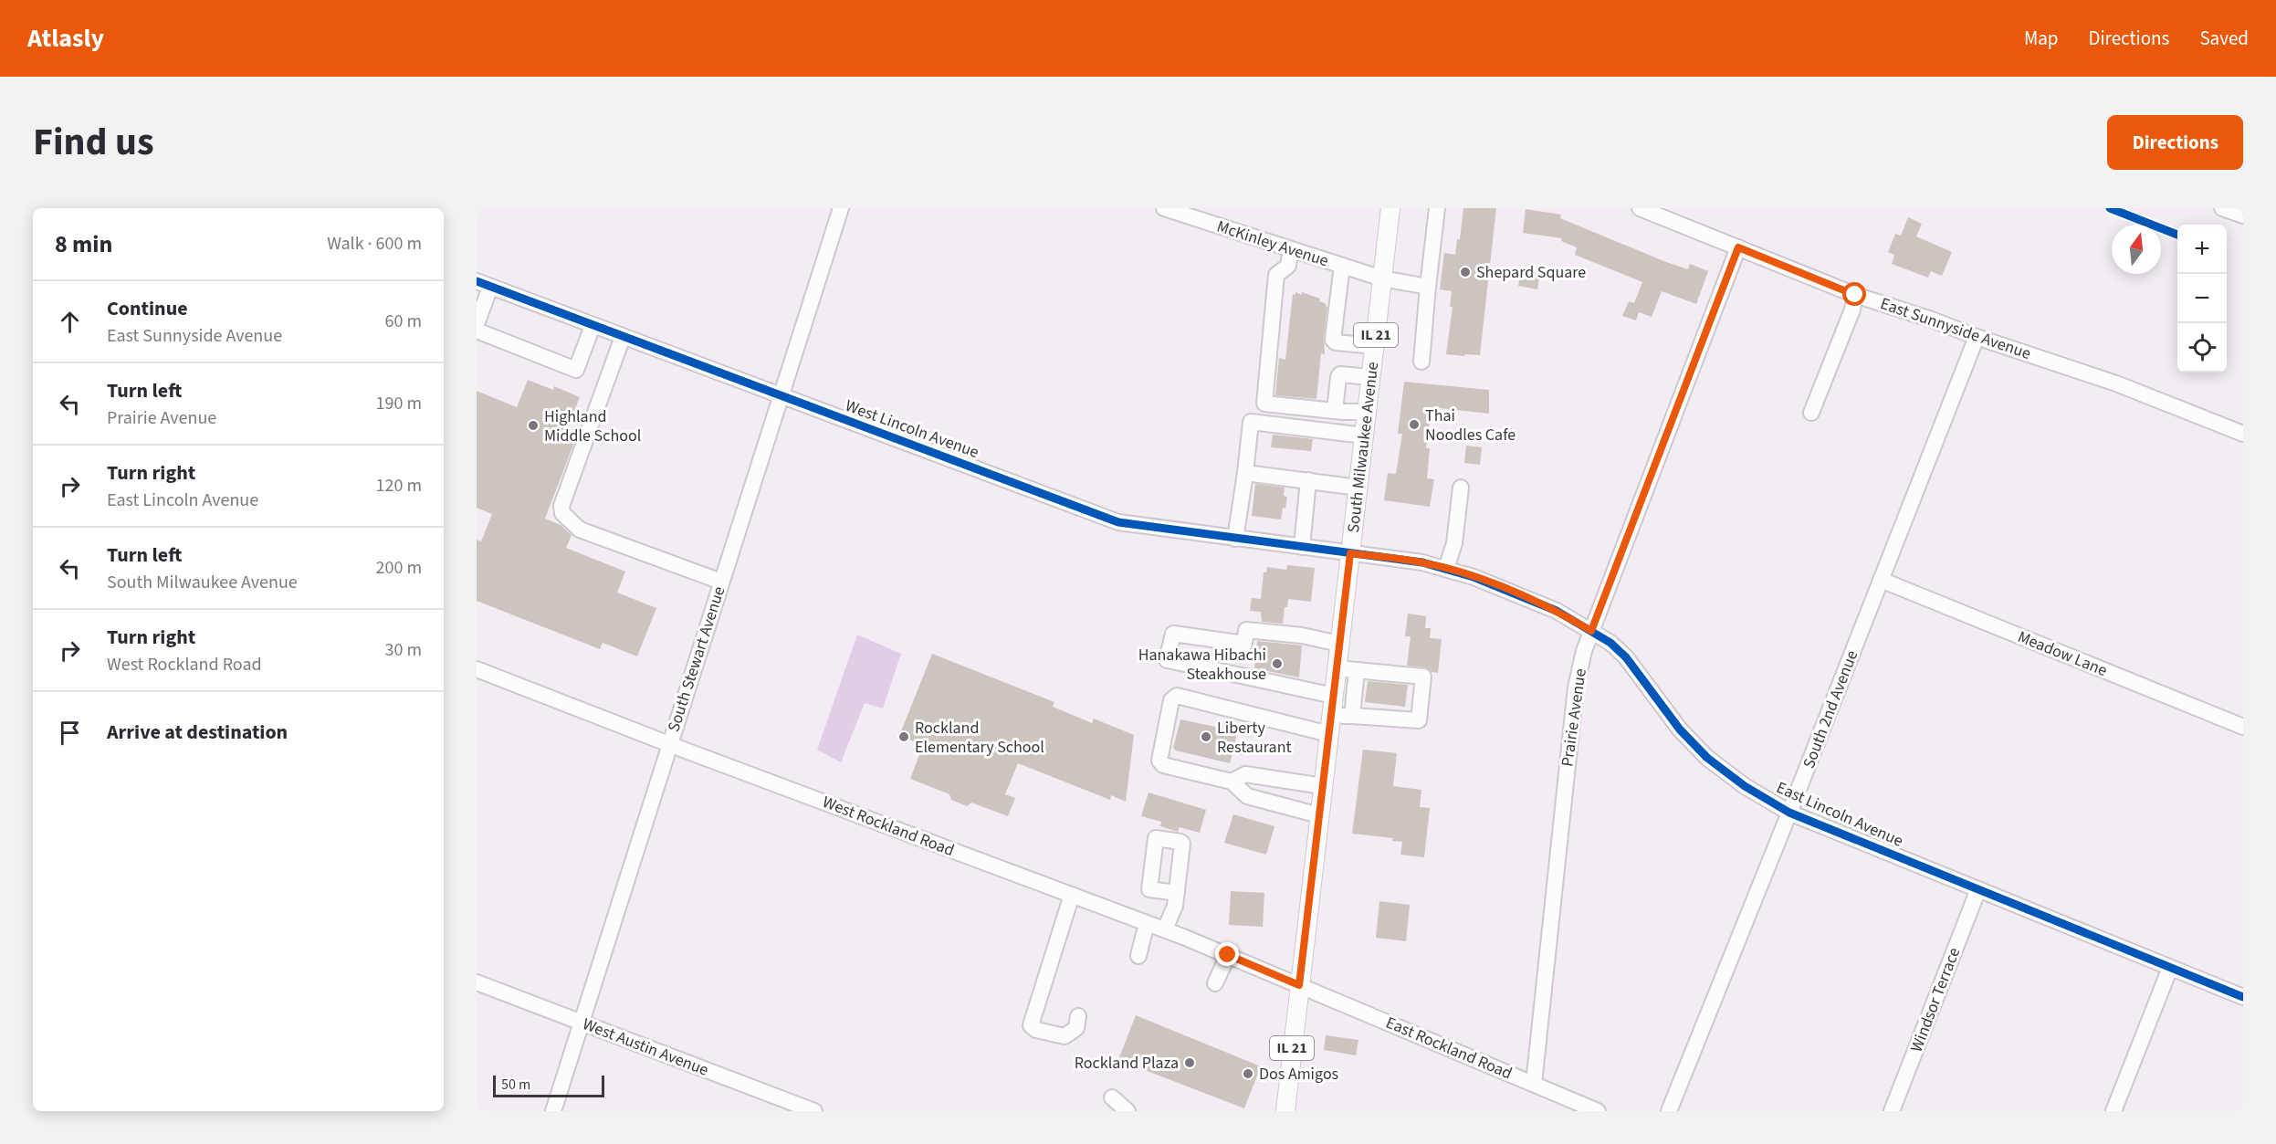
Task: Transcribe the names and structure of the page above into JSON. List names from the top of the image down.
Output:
{
  "streets": {
    "main road": ["IL 21", "South Milwaukee Avenue"],
    "street": [
      "McKinley Avenue",
      "East Sunnyside Avenue",
      "West Lincoln Avenue",
      "Meadow Lane",
      "South Stewart Avenue",
      "South 2nd Avenue",
      "Prairie Avenue",
      "East Lincoln Avenue",
      "West Rockland Road",
      "Windsor Terrace",
      "West Austin Avenue",
      "East Rockland Road"
    ]
  },
  "crossings": [
    ["McKinley Avenue", "South Milwaukee Avenue"],
    ["East Sunnyside Avenue", "South 2nd Avenue"],
    ["East Sunnyside Avenue", "Prairie Avenue"],
    ["West Lincoln Avenue", "South Milwaukee Avenue"],
    ["West Lincoln Avenue", "South Stewart Avenue"],
    ["West Lincoln Avenue", "East Lincoln Avenue"],
    ["South Milwaukee Avenue", "East Lincoln Avenue"],
    ["South Milwaukee Avenue", "West Rockland Road"],
    ["South Milwaukee Avenue", "East Rockland Road"],
    ["Meadow Lane", "South 2nd Avenue"],
    ["South Stewart Avenue", "West Rockland Road"],
    ["South Stewart Avenue", "West Austin Avenue"],
    ["South 2nd Avenue", "East Lincoln Avenue"],
    ["Prairie Avenue", "East Lincoln Avenue"],
    ["Prairie Avenue", "East Rockland Road"],
    ["East Lincoln Avenue", "Windsor Terrace"],
    ["West Rockland Road", "East Rockland Road"]
  ],
  "places": [
    "Shepard Square",
    "Thai Noodles Cafe",
    "Highland Middle School",
    "Hanakawa Hibachi Steakhouse",
    "Rockland Elementary School",
    "Liberty Restaurant",
    "Rockland Plaza",
    "Dos Amigos"
  ],
  "scale_bar": "50 m",
  "north": "top",
  "page": {
    "header": "Atlasly",
    "nav": ["Map", "Directions", "Saved"],
    "title": "Find us",
    "buttons": "Directions",
    "heading": ["8 min", "Walk · 600 m"],
    "map_buttons": ["+", "−"],
    "list": [
      ["Continue", "East Sunnyside Avenue", "60 m"],
      ["Turn left", "Prairie Avenue", "190 m"],
      ["Turn right", "East Lincoln Avenue", "120 m"],
      ["Turn left", "South Milwaukee Avenue", "200 m"],
      ["Turn right", "West Rockland Road", "30 m"],
      "Arrive at destination"
    ],
    "scale": "50 m"
  }
}
